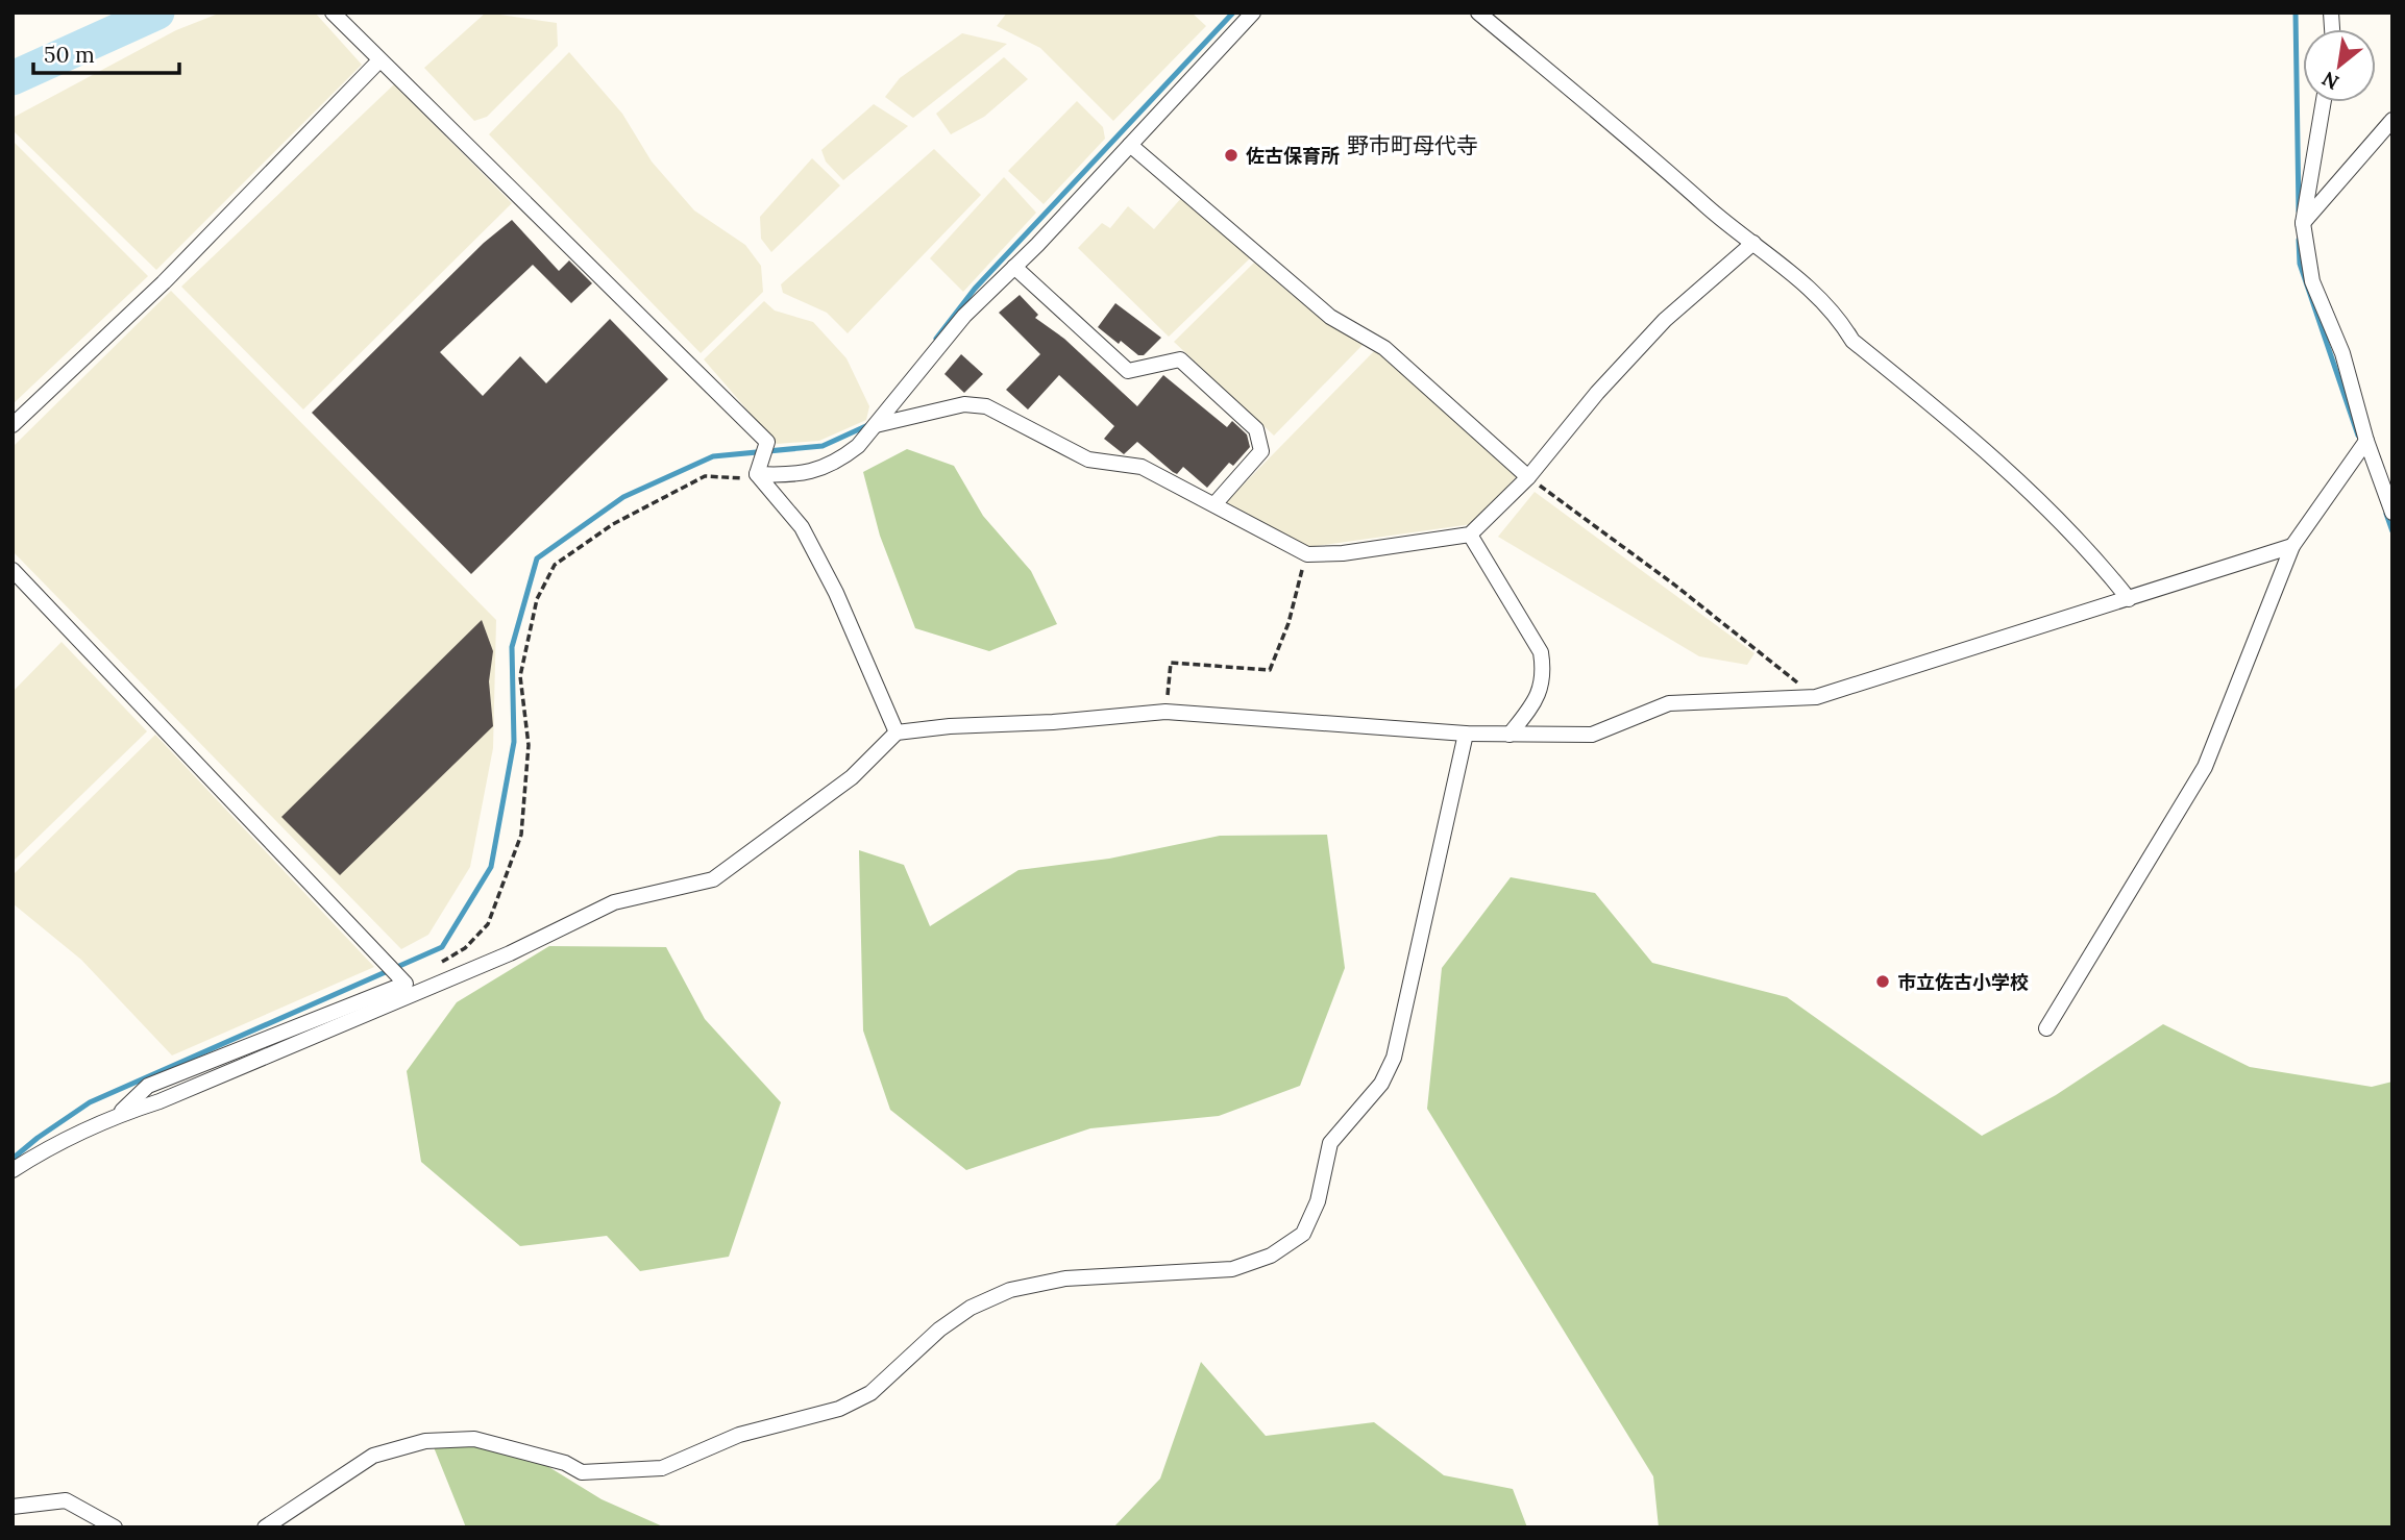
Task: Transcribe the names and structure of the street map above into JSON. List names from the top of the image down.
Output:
{
  "districts": ["野市町母代寺"],
  "places": ["佐古保育所", "市立佐古小学校"],
  "scale_bar": "50 m",
  "north": "bottom left"
}
